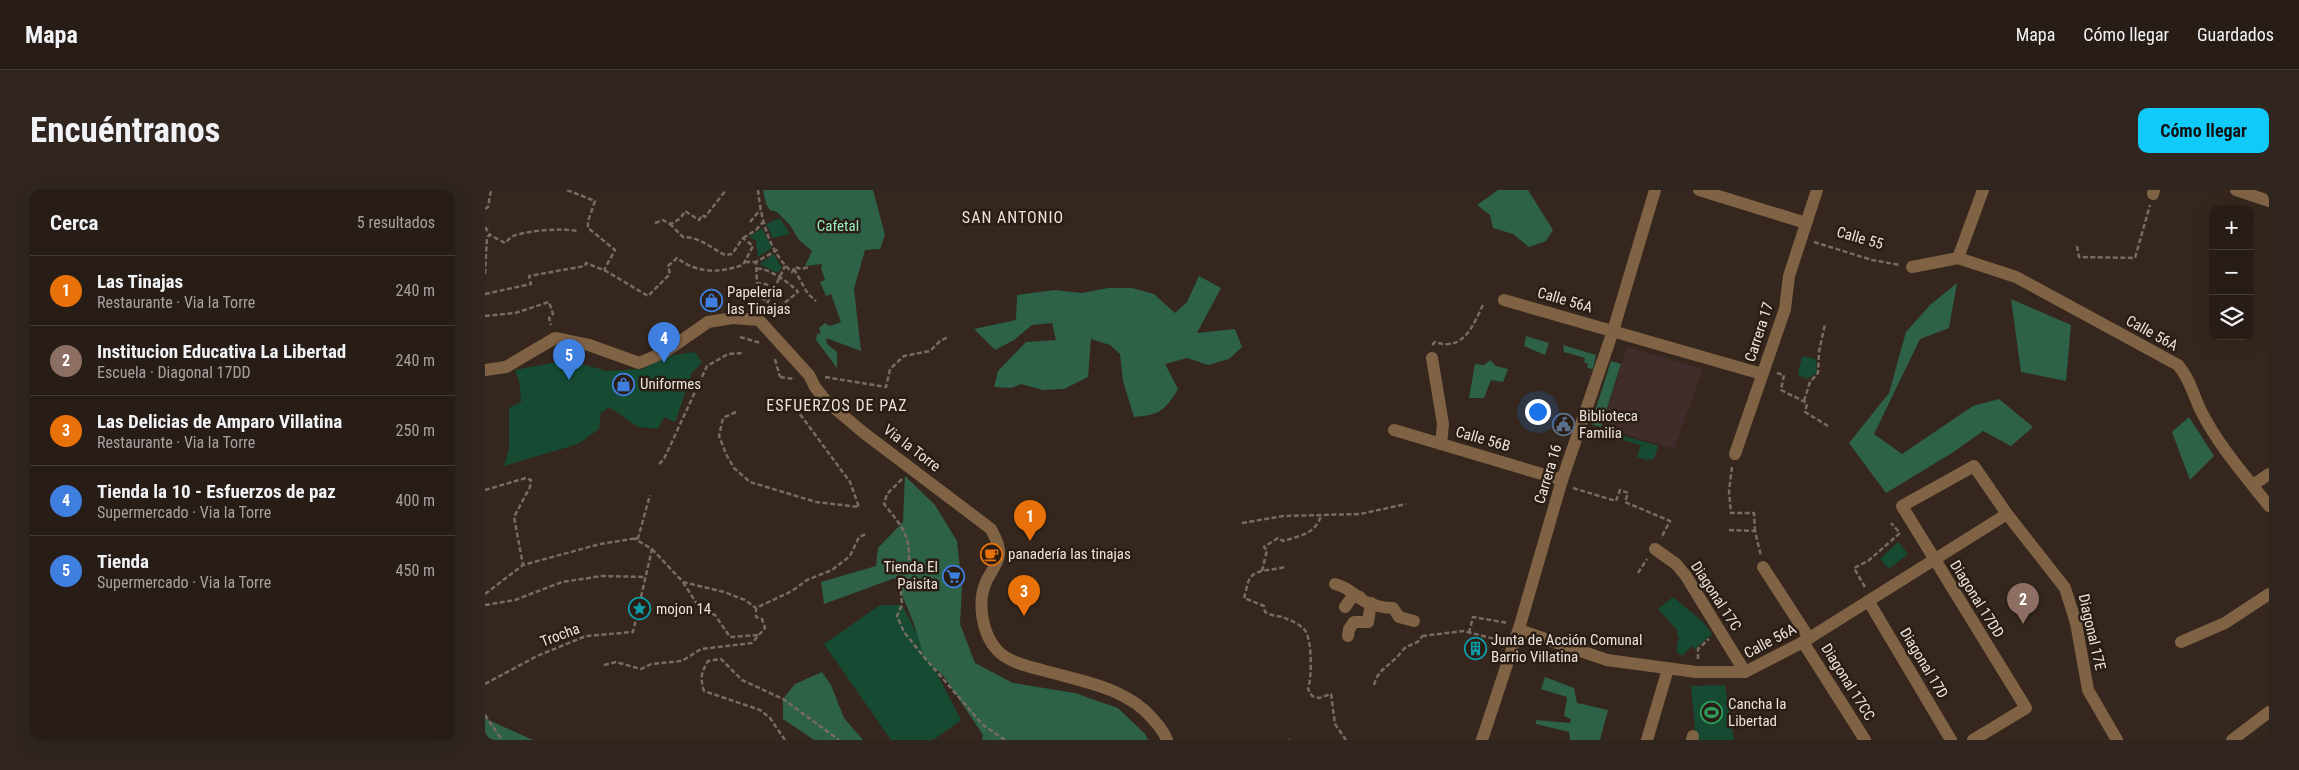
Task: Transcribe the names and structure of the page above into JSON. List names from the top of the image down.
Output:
{
  "streets": {
    "street": [
      "Calle 56A",
      "Carrera 17",
      "Calle 56B",
      "Via la Torre",
      "Carrera 16",
      "Diagonal 17C",
      "Diagonal 17DD",
      "Diagonal 17E",
      "Diagonal 17D",
      "Diagonal 17CC"
    ],
    "path": ["Calle 55", "Trocha"]
  },
  "crossings": [
    ["Calle 55", "Carrera 17"],
    ["Calle 56A", "Carrera 17"],
    ["Calle 56A", "Carrera 16"],
    ["Calle 56A", "Diagonal 17C"],
    ["Calle 56A", "Diagonal 17DD"],
    ["Calle 56A", "Diagonal 17E"],
    ["Calle 56A", "Diagonal 17D"],
    ["Calle 56A", "Diagonal 17CC"],
    ["Calle 56B", "Carrera 16"],
    ["Diagonal 17DD", "Diagonal 17E"]
  ],
  "districts": ["SAN ANTONIO", "ESFUERZOS DE PAZ"],
  "parks": ["Cafetal"],
  "places": {
    "shop": ["Papeleria las Tinajas", "Uniformes"],
    "public building": ["Biblioteca Familia"],
    "cafe": ["panadería las tinajas"],
    "supermarket": ["Tienda El Paisita"],
    "place": ["mojon 14"],
    "building": ["Junta de Acción Comunal Barrio Villatina"],
    "sports": ["Cancha la Libertad"]
  },
  "page": {
    "header": "Mapa",
    "nav": ["Mapa", "Cómo llegar", "Guardados"],
    "buttons": "Cómo llegar",
    "title": "Encuéntranos",
    "heading": ["Cerca", "5 resultados"],
    "map_buttons": ["+", "−"],
    "list": [
      {
        "mark": "1",
        "name": "Las Tinajas",
        "note": "Restaurante · Via la Torre",
        "value": "240 m"
      },
      {
        "mark": "2",
        "name": "Institucion Educativa La Libertad",
        "note": "Escuela · Diagonal 17DD",
        "value": "240 m"
      },
      {
        "mark": "3",
        "name": "Las Delicias de Amparo Villatina",
        "note": "Restaurante · Via la Torre",
        "value": "250 m"
      },
      {
        "mark": "4",
        "name": "Tienda la 10 - Esfuerzos de paz",
        "note": "Supermercado · Via la Torre",
        "value": "400 m"
      },
      {
        "mark": "5",
        "name": "Tienda",
        "note": "Supermercado · Via la Torre",
        "value": "450 m"
      }
    ],
    "pins": [
      "4",
      "5",
      "1",
      "3",
      "2"
    ]
  }
}
